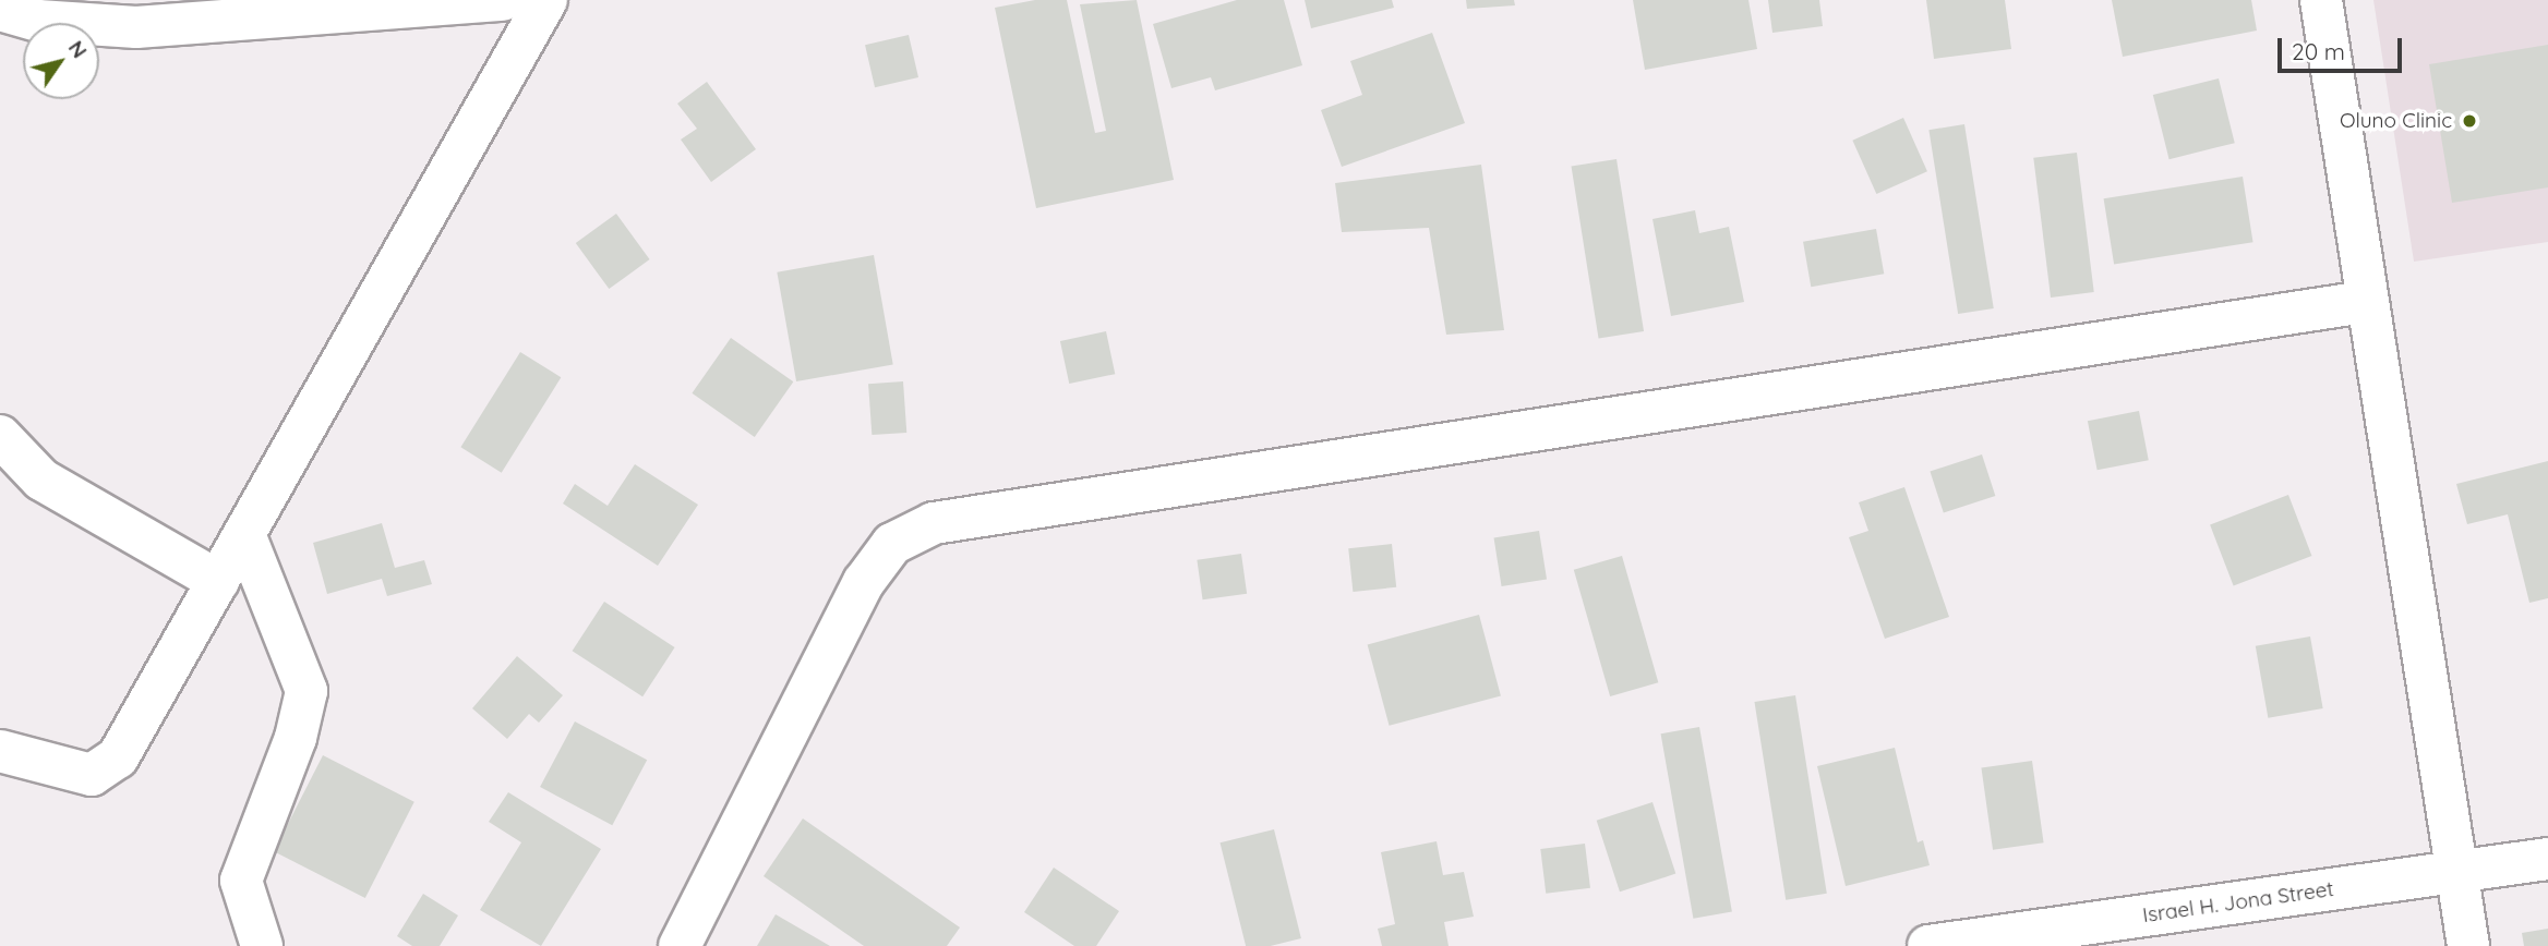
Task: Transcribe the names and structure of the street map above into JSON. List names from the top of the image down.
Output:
{
  "streets": {
    "street": ["Israel H. Jona Street"]
  },
  "places": ["Oluno Clinic"],
  "scale_bar": "20 m",
  "north": "top right"
}
